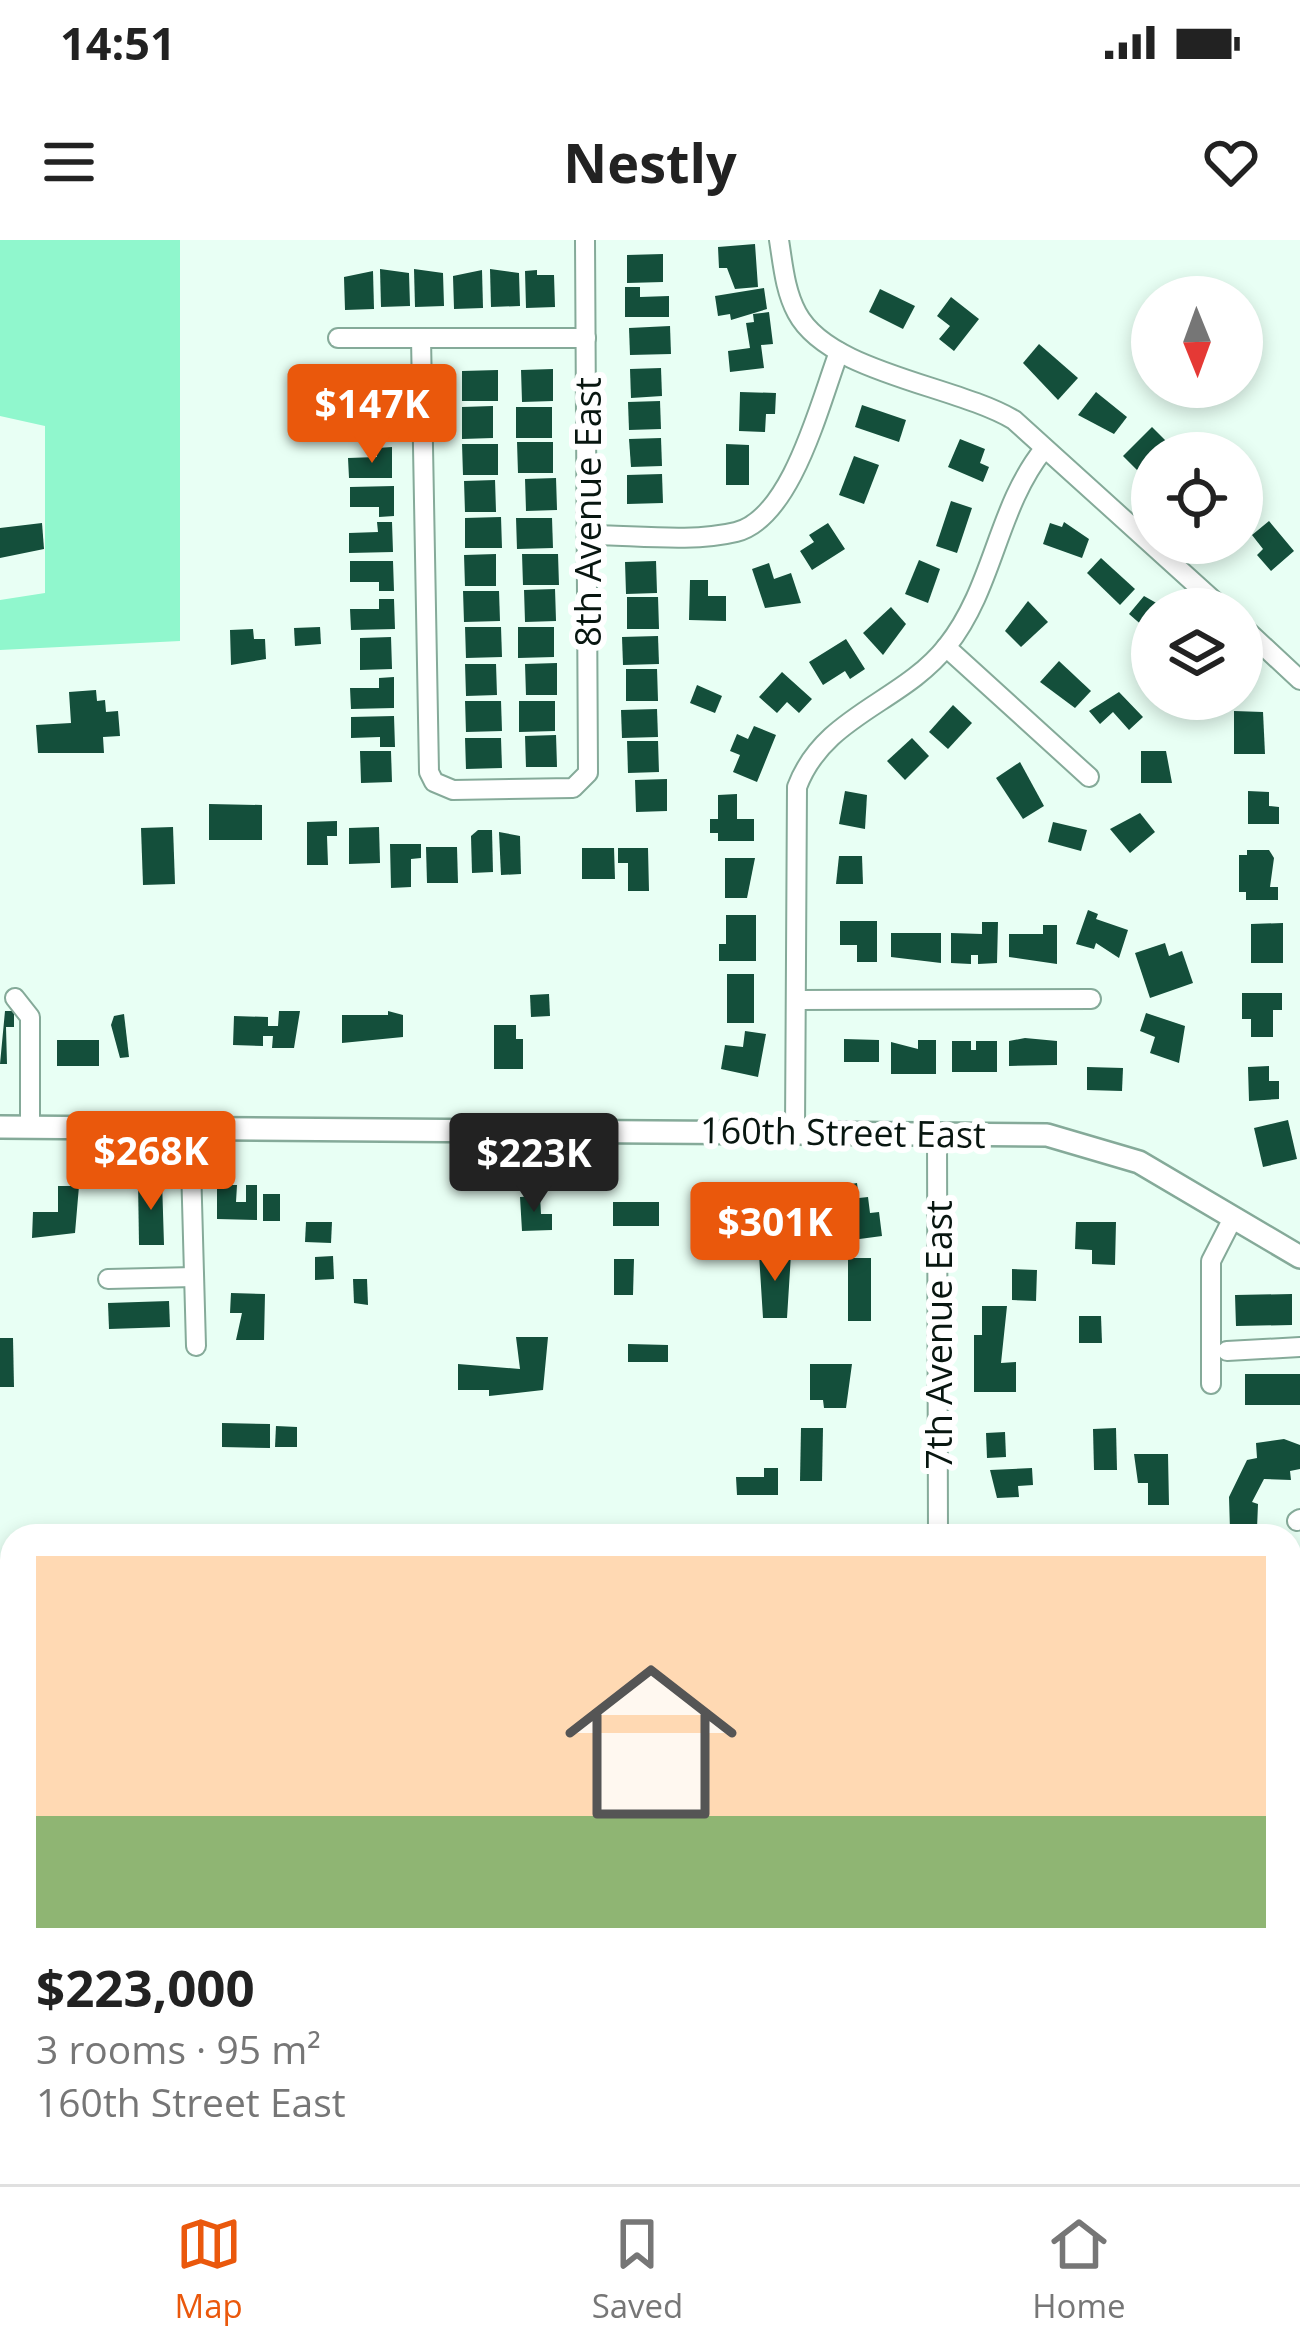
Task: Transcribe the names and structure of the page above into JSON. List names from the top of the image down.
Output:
{
  "streets": {
    "street": ["8th Avenue East", "160th Street East", "7th Avenue East"]
  },
  "crossings": [
    ["160th Street East", "7th Avenue East"]
  ],
  "north": "bottom",
  "page": {
    "status": "14:51",
    "header": "Nestly",
    "price": [
      "$147K",
      "$268K",
      "$223K",
      "$301K"
    ],
    "list": [
      {
        "name": "$223,000",
        "note": "3 rooms · 95 m² · 160th Street East"
      }
    ],
    "tabs": ["Map", "Saved", "Home"]
  }
}
